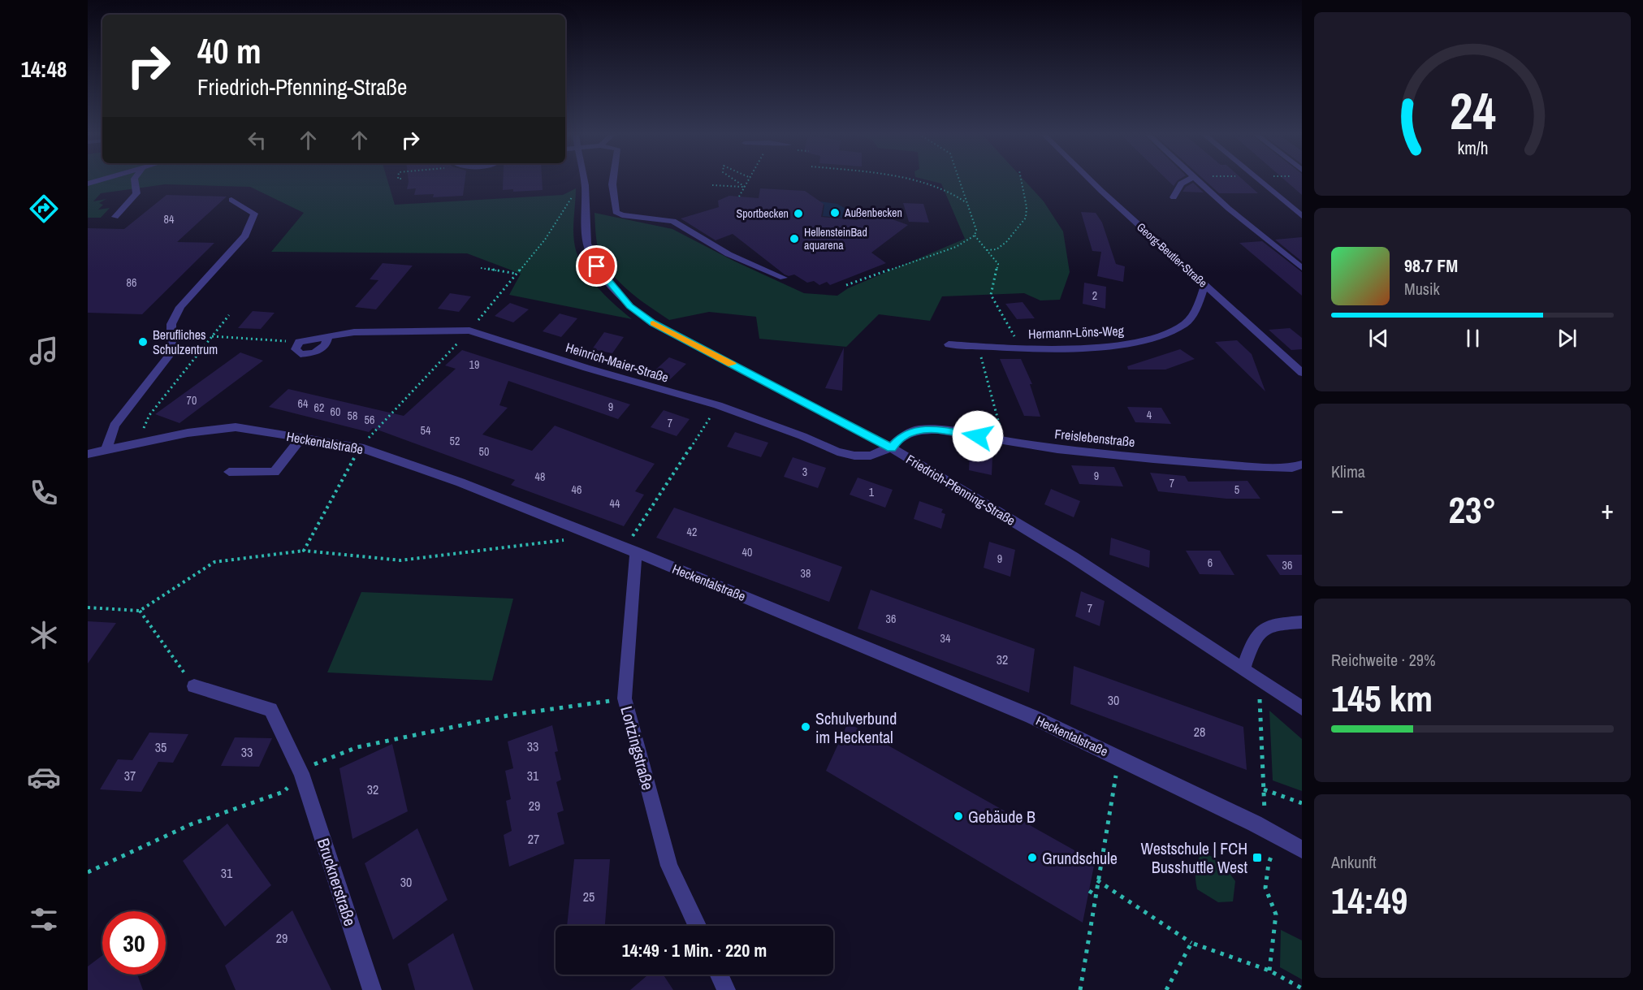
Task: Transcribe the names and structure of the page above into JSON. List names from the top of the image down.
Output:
{
  "streets": {
    "street": [
      "Georg-Beutler-Straße",
      "Hermann-Löns-Weg",
      "Heinrich-Maier-Straße",
      "Freislebenstraße",
      "Heckentalstraße",
      "Friedrich-Pfenning-Straße",
      "Lortzingstraße",
      "Brucknerstraße"
    ]
  },
  "crossings": [
    ["Georg-Beutler-Straße", "Hermann-Löns-Weg"],
    ["Heinrich-Maier-Straße", "Freislebenstraße"],
    ["Heinrich-Maier-Straße", "Friedrich-Pfenning-Straße"],
    ["Freislebenstraße", "Friedrich-Pfenning-Straße"],
    ["Heckentalstraße", "Lortzingstraße"]
  ],
  "places": {
    "other": [
      "Außenbecken",
      "Sportbecken",
      "HellensteinBad aquarena",
      "Berufliches Schulzentrum",
      "Schulverbund im Heckental",
      "Gebäude B",
      "Grundschule"
    ],
    "transit": ["Westschule | FCH Busshuttle West"]
  },
  "house_numbers": [
    "84",
    "86",
    "2",
    "19",
    "70",
    "64",
    "9",
    "62",
    "60",
    "4",
    "58",
    "56",
    "7",
    "54",
    "52",
    "50",
    "3",
    "9",
    "48",
    "7",
    "46",
    "5",
    "1",
    "44",
    "42",
    "40",
    "9",
    "6",
    "36",
    "38",
    "7",
    "36",
    "34",
    "32",
    "30",
    "28",
    "33",
    "35",
    "33",
    "37",
    "31",
    "32",
    "29",
    "27",
    "31",
    "30",
    "25",
    "29"
  ],
  "page": {
    "tabs": "14:48",
    "turn": ["40 m", "Friedrich-Pfenning-Straße"],
    "song": ["98.7 FM", "Musik"],
    "tile": [
      "Klima",
      ["Reichweite · 29%", "145 km"],
      ["Ankunft", "14:49"]
    ],
    "heat": ["−", "23°", "+"],
    "limit": "30",
    "trip": "14:49 · 1 Min. · 220 m",
    "gauge": ["24", "km/h"]
  }
}
